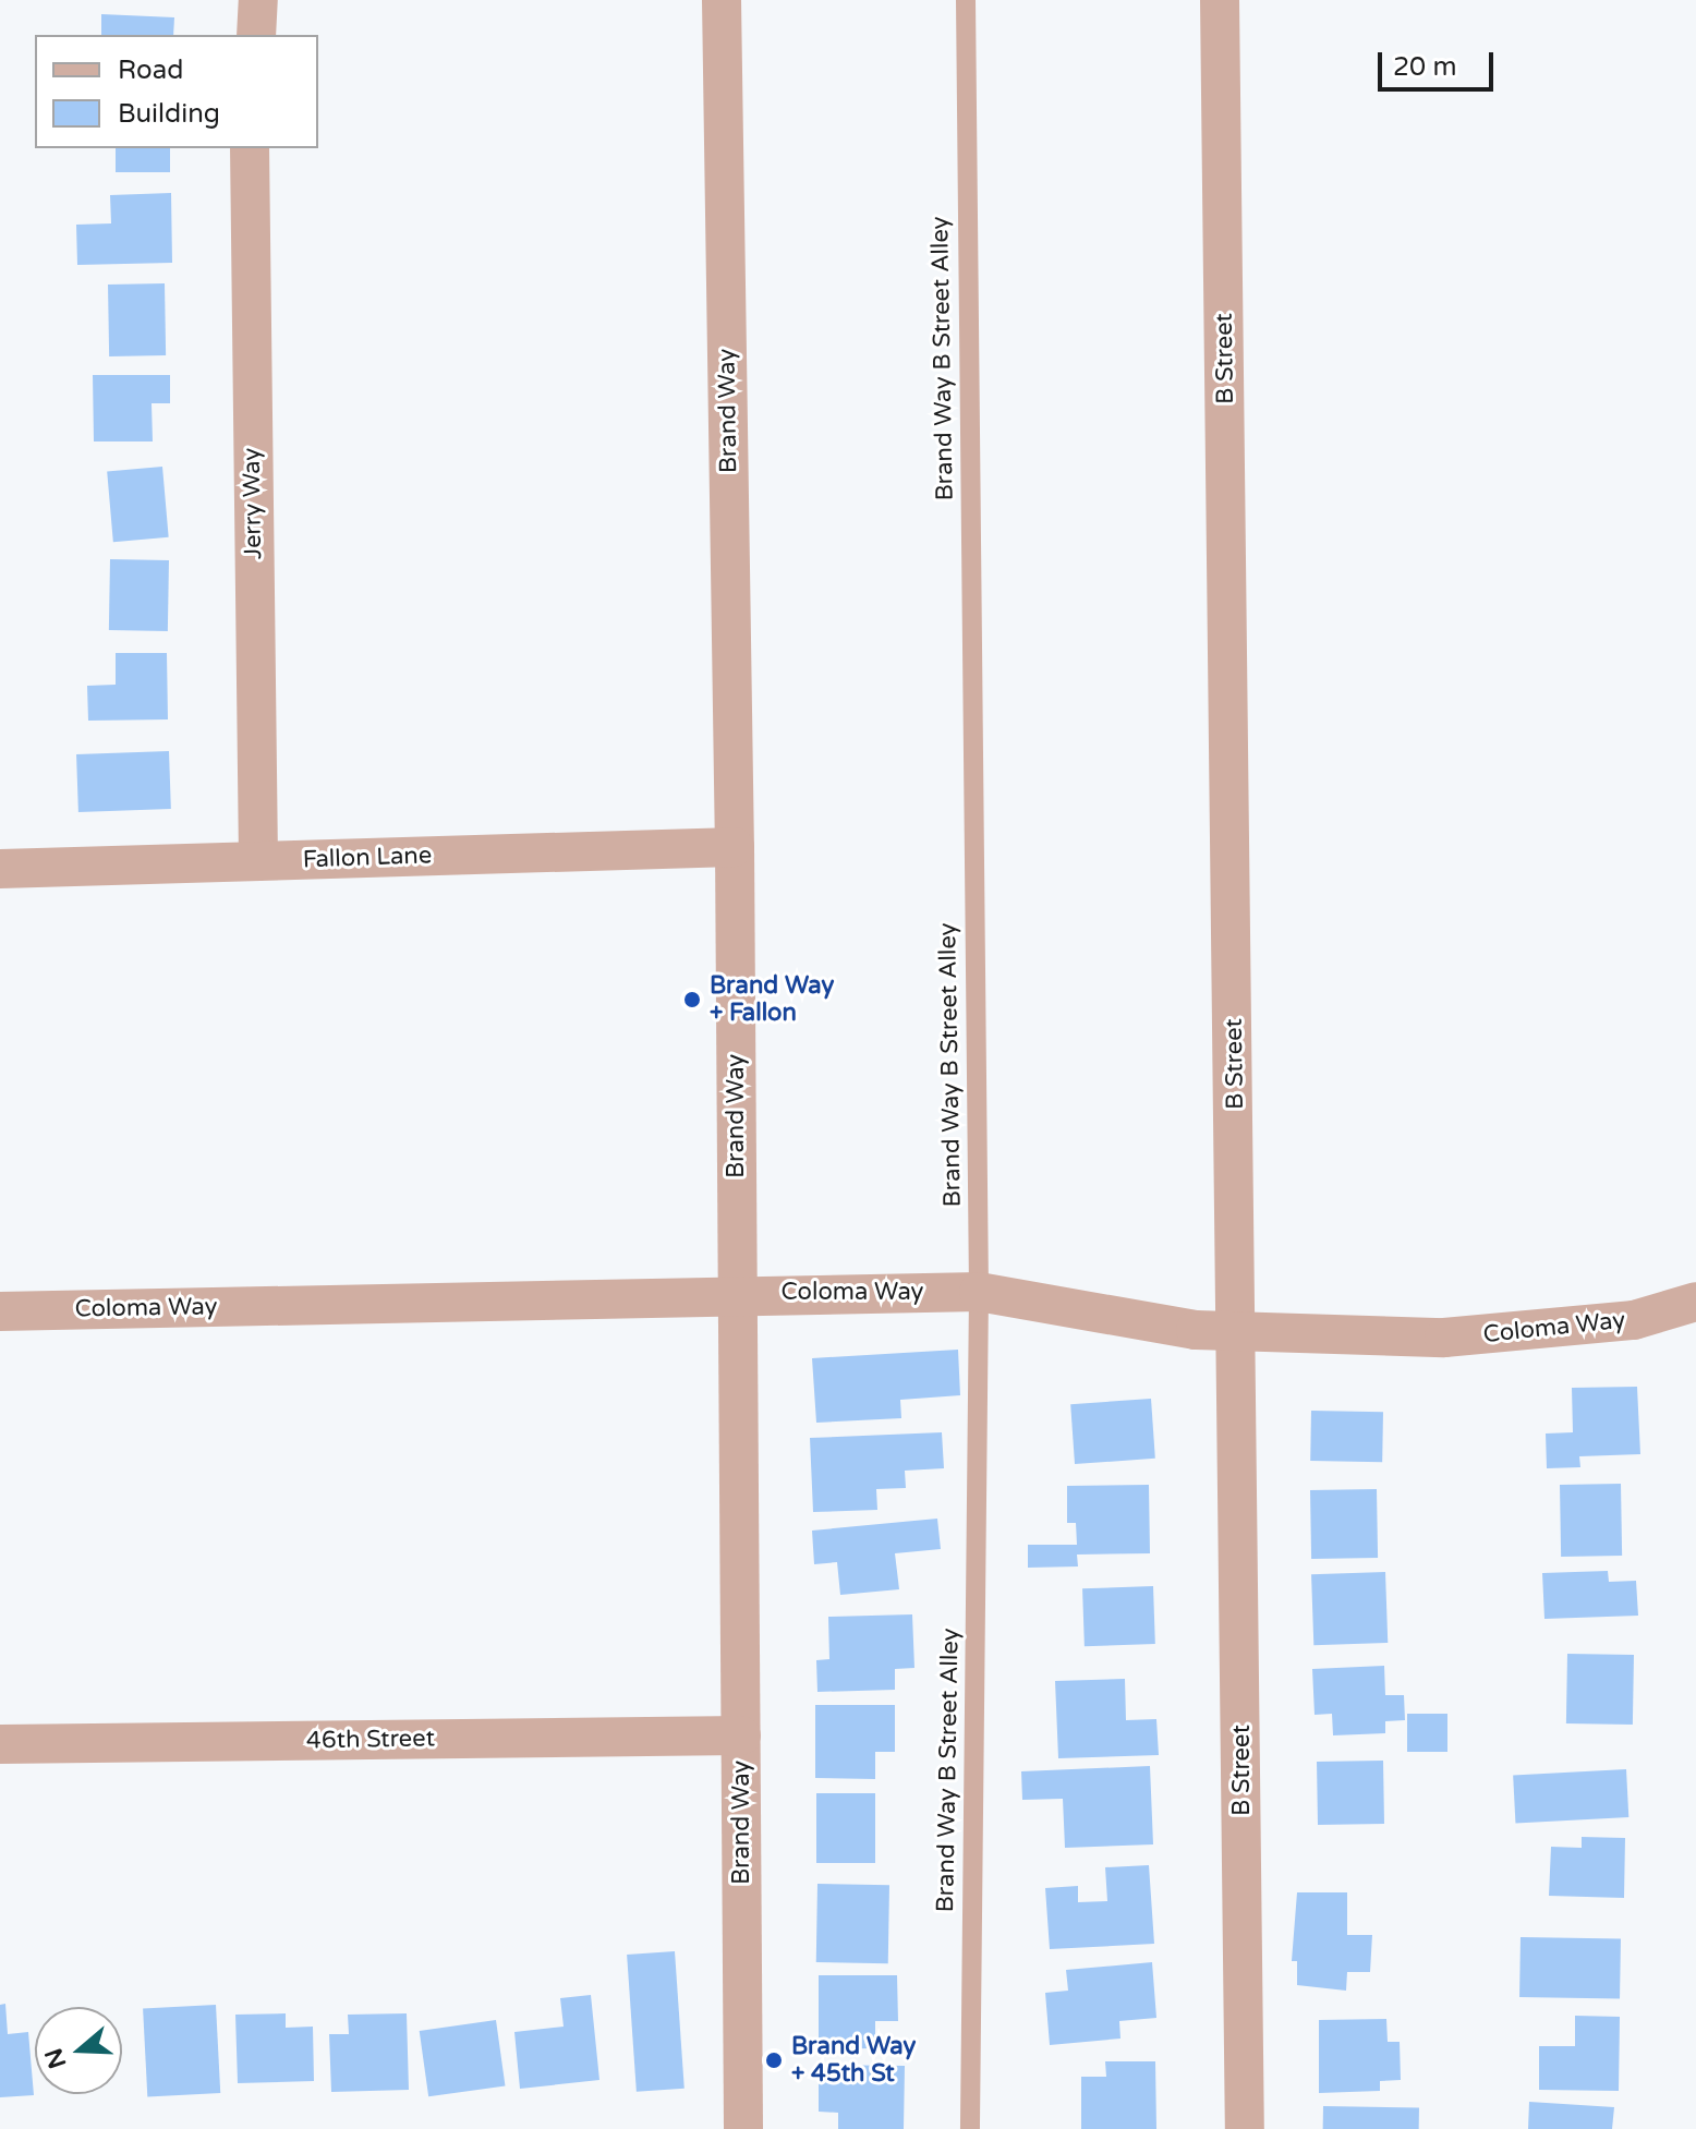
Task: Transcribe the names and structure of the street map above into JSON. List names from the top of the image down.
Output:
{
  "streets": {
    "street": [
      "B Street",
      "Brand Way",
      "Jerry Way",
      "Fallon Lane",
      "Coloma Way",
      "46th Street"
    ],
    "lane": ["Brand Way B Street Alley"]
  },
  "crossings": [
    ["Brand Way B Street Alley", "Coloma Way"],
    ["B Street", "Coloma Way"],
    ["Brand Way", "Fallon Lane"],
    ["Brand Way", "Coloma Way"],
    ["Brand Way", "46th Street"],
    ["Jerry Way", "Fallon Lane"]
  ],
  "places": ["Brand Way + Fallon", "Brand Way + 45th St"],
  "legend": ["Road", "Building"],
  "scale_bar": "20 m",
  "north": "left"
}
